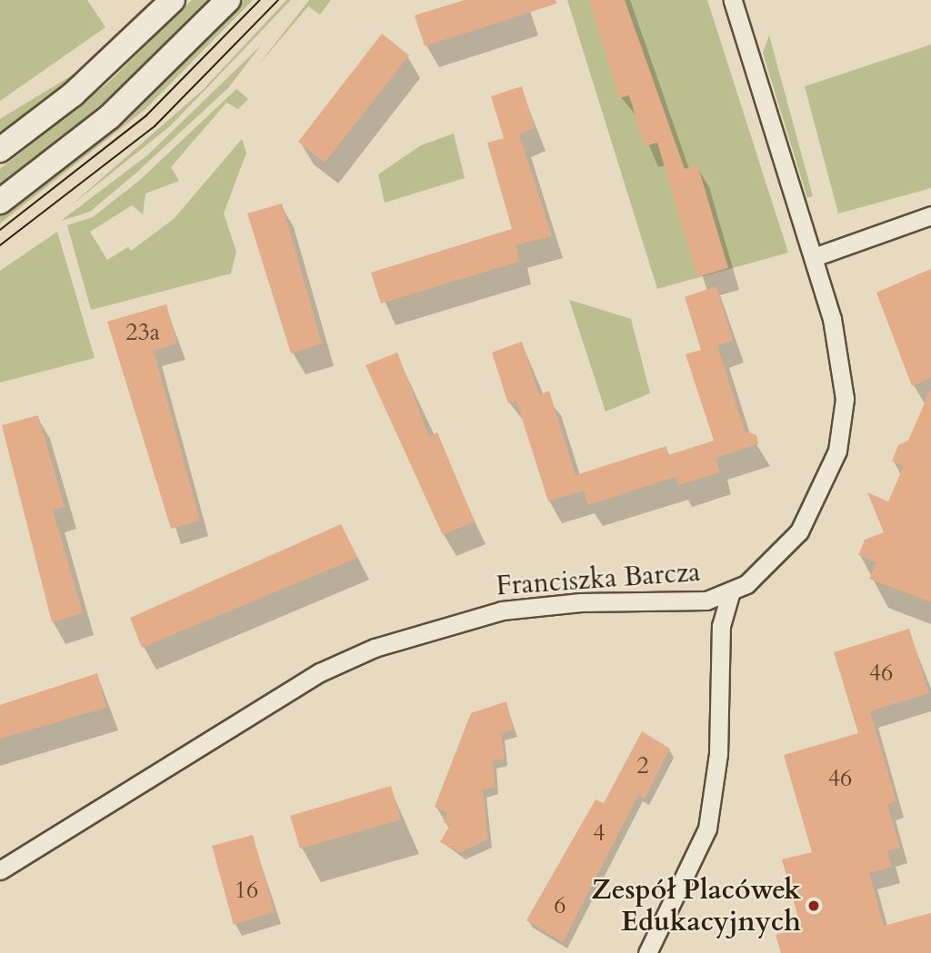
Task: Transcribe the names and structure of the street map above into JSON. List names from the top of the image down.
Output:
{
  "streets": {
    "street": ["Franciszka Barcza"]
  },
  "places": ["Zespół Placówek Edukacyjnych"],
  "house_numbers": [
    "23a",
    "46",
    "2",
    "46",
    "4",
    "16",
    "6"
  ]
}
